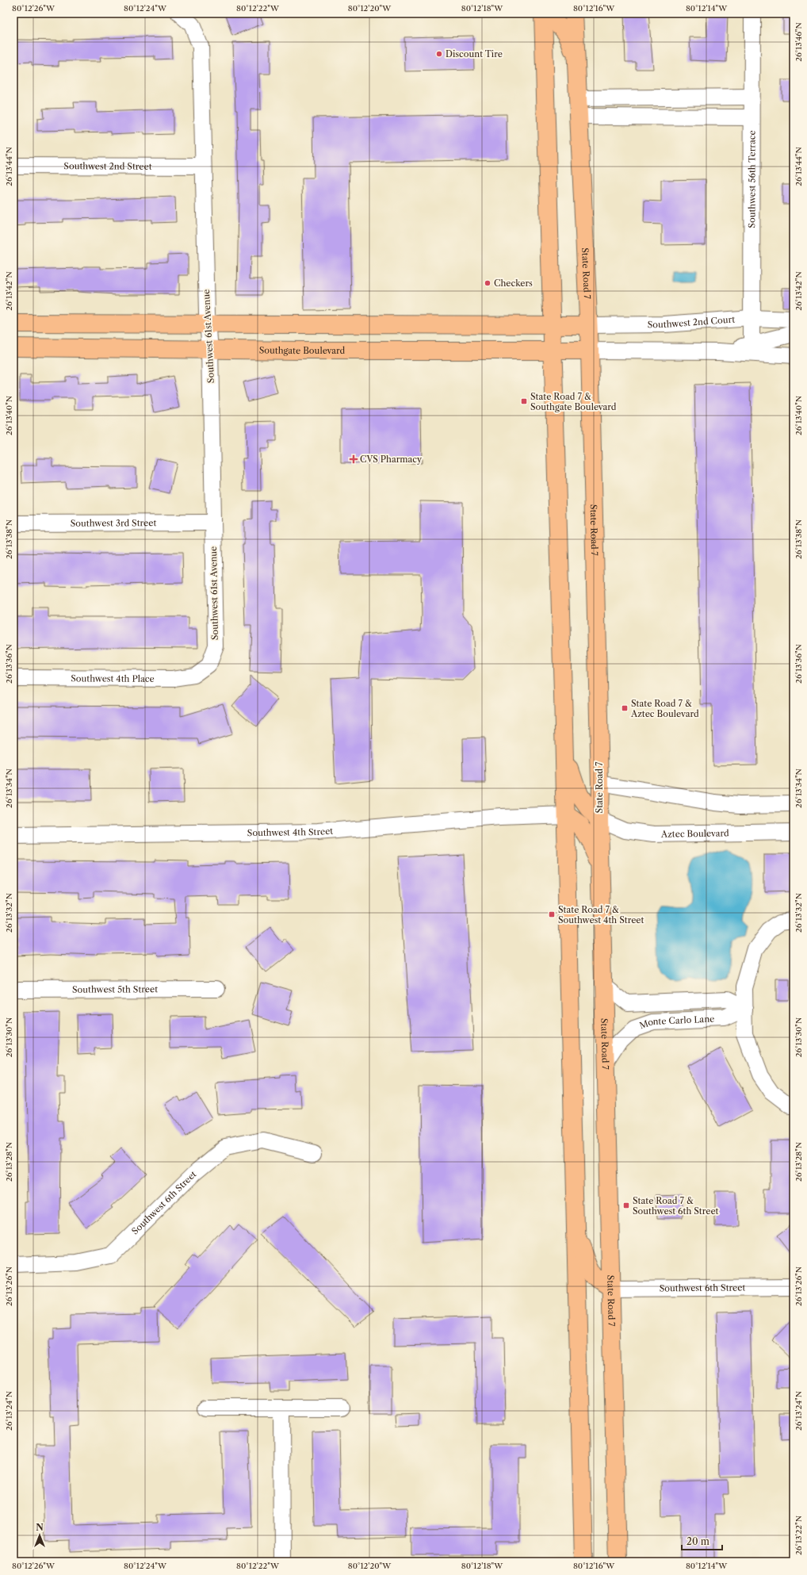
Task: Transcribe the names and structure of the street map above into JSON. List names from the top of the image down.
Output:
{
  "streets": {
    "main road": ["State Road 7", "Southgate Boulevard"],
    "street": [
      "Southwest 2nd Street",
      "Southwest 56th Terrace",
      "Southwest 2nd Court",
      "Southwest 61st Avenue",
      "Southwest 3rd Street",
      "Southwest 4th Place",
      "Southwest 4th Street",
      "Aztec Boulevard",
      "Southwest 5th Street",
      "Monte Carlo Lane",
      "Southwest 6th Street"
    ]
  },
  "crossings": [
    ["Southwest 2nd Street", "Southwest 61st Avenue"],
    ["Southwest 56th Terrace", "Southwest 2nd Court"],
    ["State Road 7", "Southwest 2nd Court"],
    ["State Road 7", "Southgate Boulevard"],
    ["State Road 7", "Aztec Boulevard"],
    ["State Road 7", "Monte Carlo Lane"],
    ["State Road 7", "Southwest 6th Street"],
    ["Southwest 61st Avenue", "Southgate Boulevard"],
    ["Southwest 61st Avenue", "Southwest 3rd Street"],
    ["Southwest 61st Avenue", "Southwest 4th Place"]
  ],
  "places": {
    "other": ["Discount Tire", "Checkers"],
    "transit": [
      "State Road 7 & Southgate Boulevard",
      "State Road 7 & Aztec Boulevard",
      "State Road 7 & Southwest 4th Street",
      "State Road 7 & Southwest 6th Street"
    ],
    "health": ["CVS Pharmacy"]
  },
  "scale_bar": "20 m",
  "north": "top",
  "coordinates": [
    "80°12'26\"W",
    "80°12'24\"W",
    "80°12'22\"W",
    "80°12'20\"W",
    "80°12'18\"W",
    "80°12'16\"W",
    "80°12'14\"W",
    "26°13'46\"N",
    "26°13'44\"N",
    "26°13'42\"N",
    "26°13'40\"N",
    "26°13'38\"N",
    "26°13'36\"N",
    "26°13'34\"N",
    "26°13'32\"N",
    "26°13'30\"N",
    "26°13'28\"N",
    "26°13'26\"N",
    "26°13'24\"N",
    "26°13'22\"N"
  ]
}
